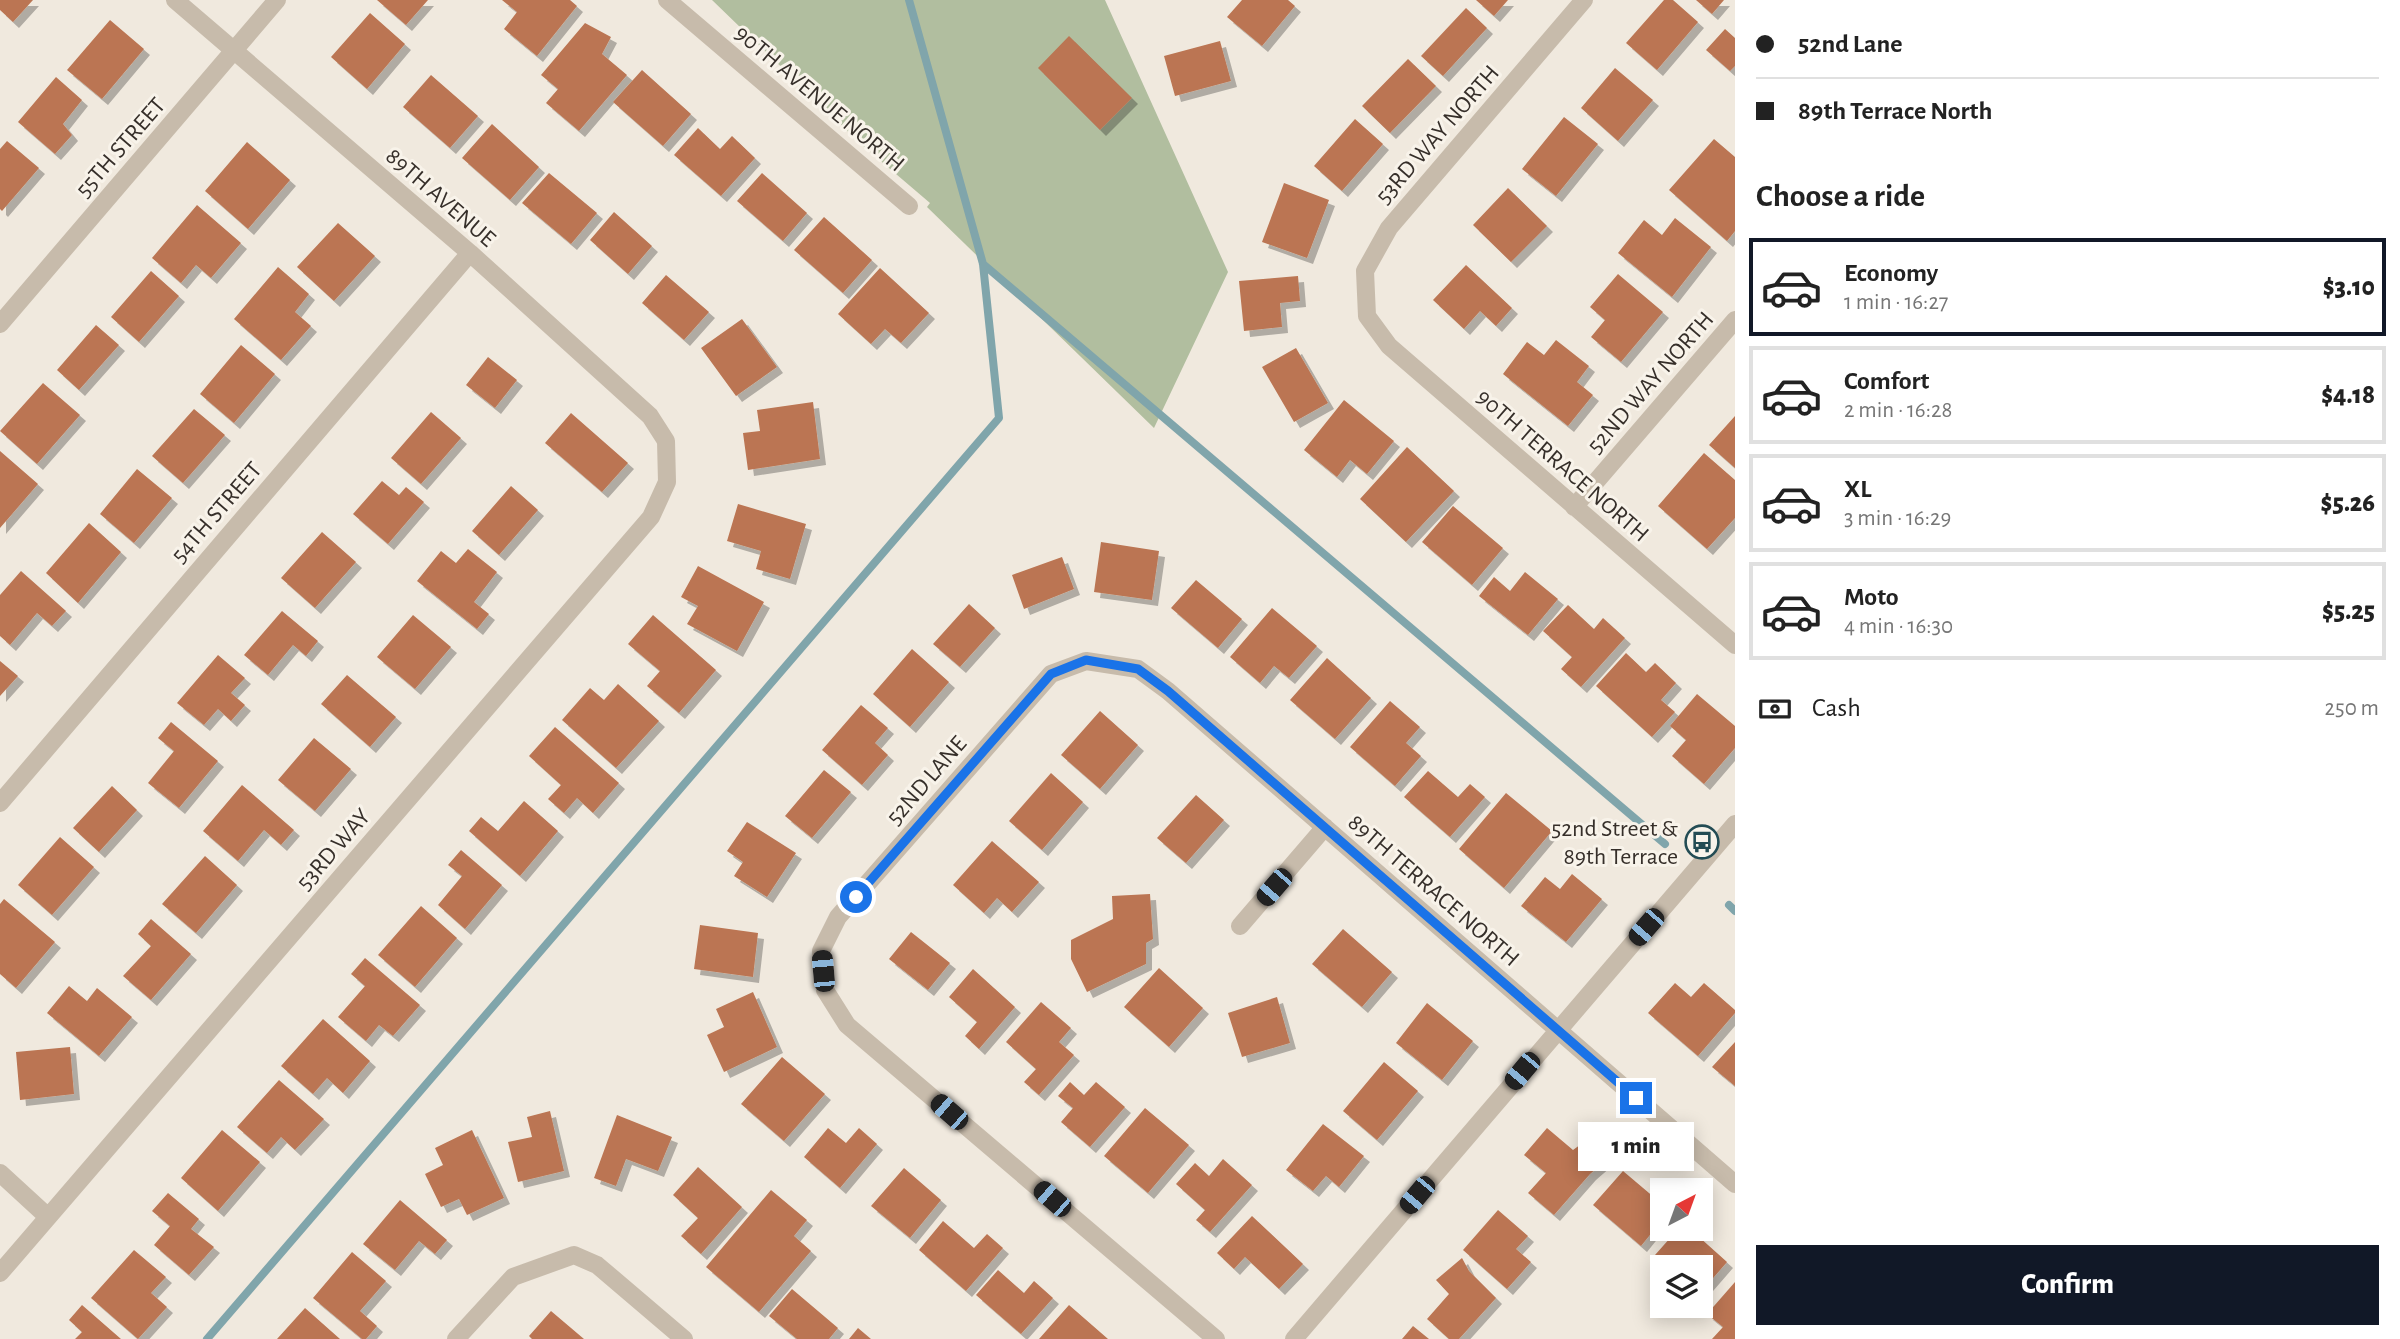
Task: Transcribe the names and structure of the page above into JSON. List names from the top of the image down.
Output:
{
  "streets": {
    "street": [
      "90TH AVENUE NORTH",
      "53RD WAY NORTH",
      "55TH STREET",
      "89TH AVENUE",
      "52ND WAY NORTH",
      "90TH TERRACE NORTH",
      "54TH STREET",
      "52ND LANE",
      "53RD WAY",
      "89TH TERRACE NORTH"
    ]
  },
  "crossings": [
    ["53RD WAY NORTH", "90TH TERRACE NORTH"],
    ["55TH STREET", "89TH AVENUE"],
    ["89TH AVENUE", "54TH STREET"],
    ["89TH AVENUE", "53RD WAY"],
    ["52ND WAY NORTH", "90TH TERRACE NORTH"],
    ["52ND LANE", "89TH TERRACE NORTH"]
  ],
  "places": {
    "bus stop": ["52nd Street & 89th Terrace"]
  },
  "north": "top right",
  "page": {
    "banner": ["52nd Lane", "89th Terrace North"],
    "heading": "Choose a ride",
    "list": [
      {
        "name": "Economy",
        "note": "1 min · 16:27",
        "value": "$3.10"
      },
      {
        "name": "Comfort",
        "note": "2 min · 16:28",
        "value": "$4.18"
      },
      {
        "name": "XL",
        "note": "3 min · 16:29",
        "value": "$5.26"
      },
      {
        "name": "Moto",
        "note": "4 min · 16:30",
        "value": "$5.25"
      }
    ],
    "pay": ["Cash", "250 m"],
    "bubble": "1 min",
    "buttons": "Confirm"
  }
}
